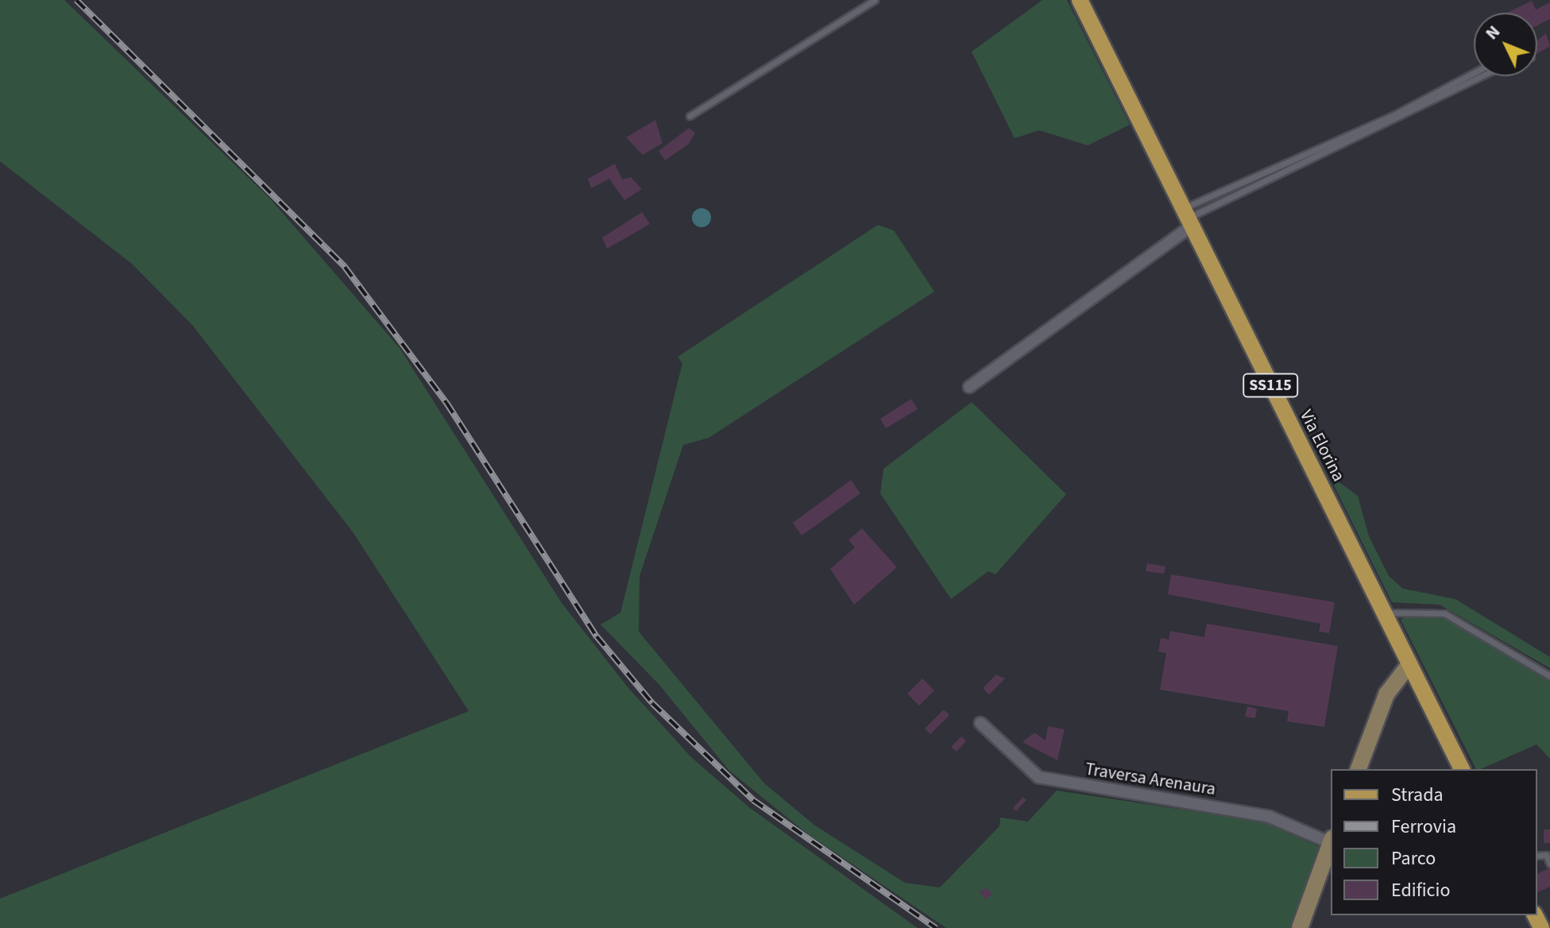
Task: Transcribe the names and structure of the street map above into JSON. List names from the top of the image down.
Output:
{
  "streets": {
    "main road": ["SS115", "Via Elorina"],
    "street": ["Traversa Arenaura"]
  },
  "legend": [
    "Strada",
    "Ferrovia",
    "Parco",
    "Edificio"
  ],
  "north": "top left"
}
